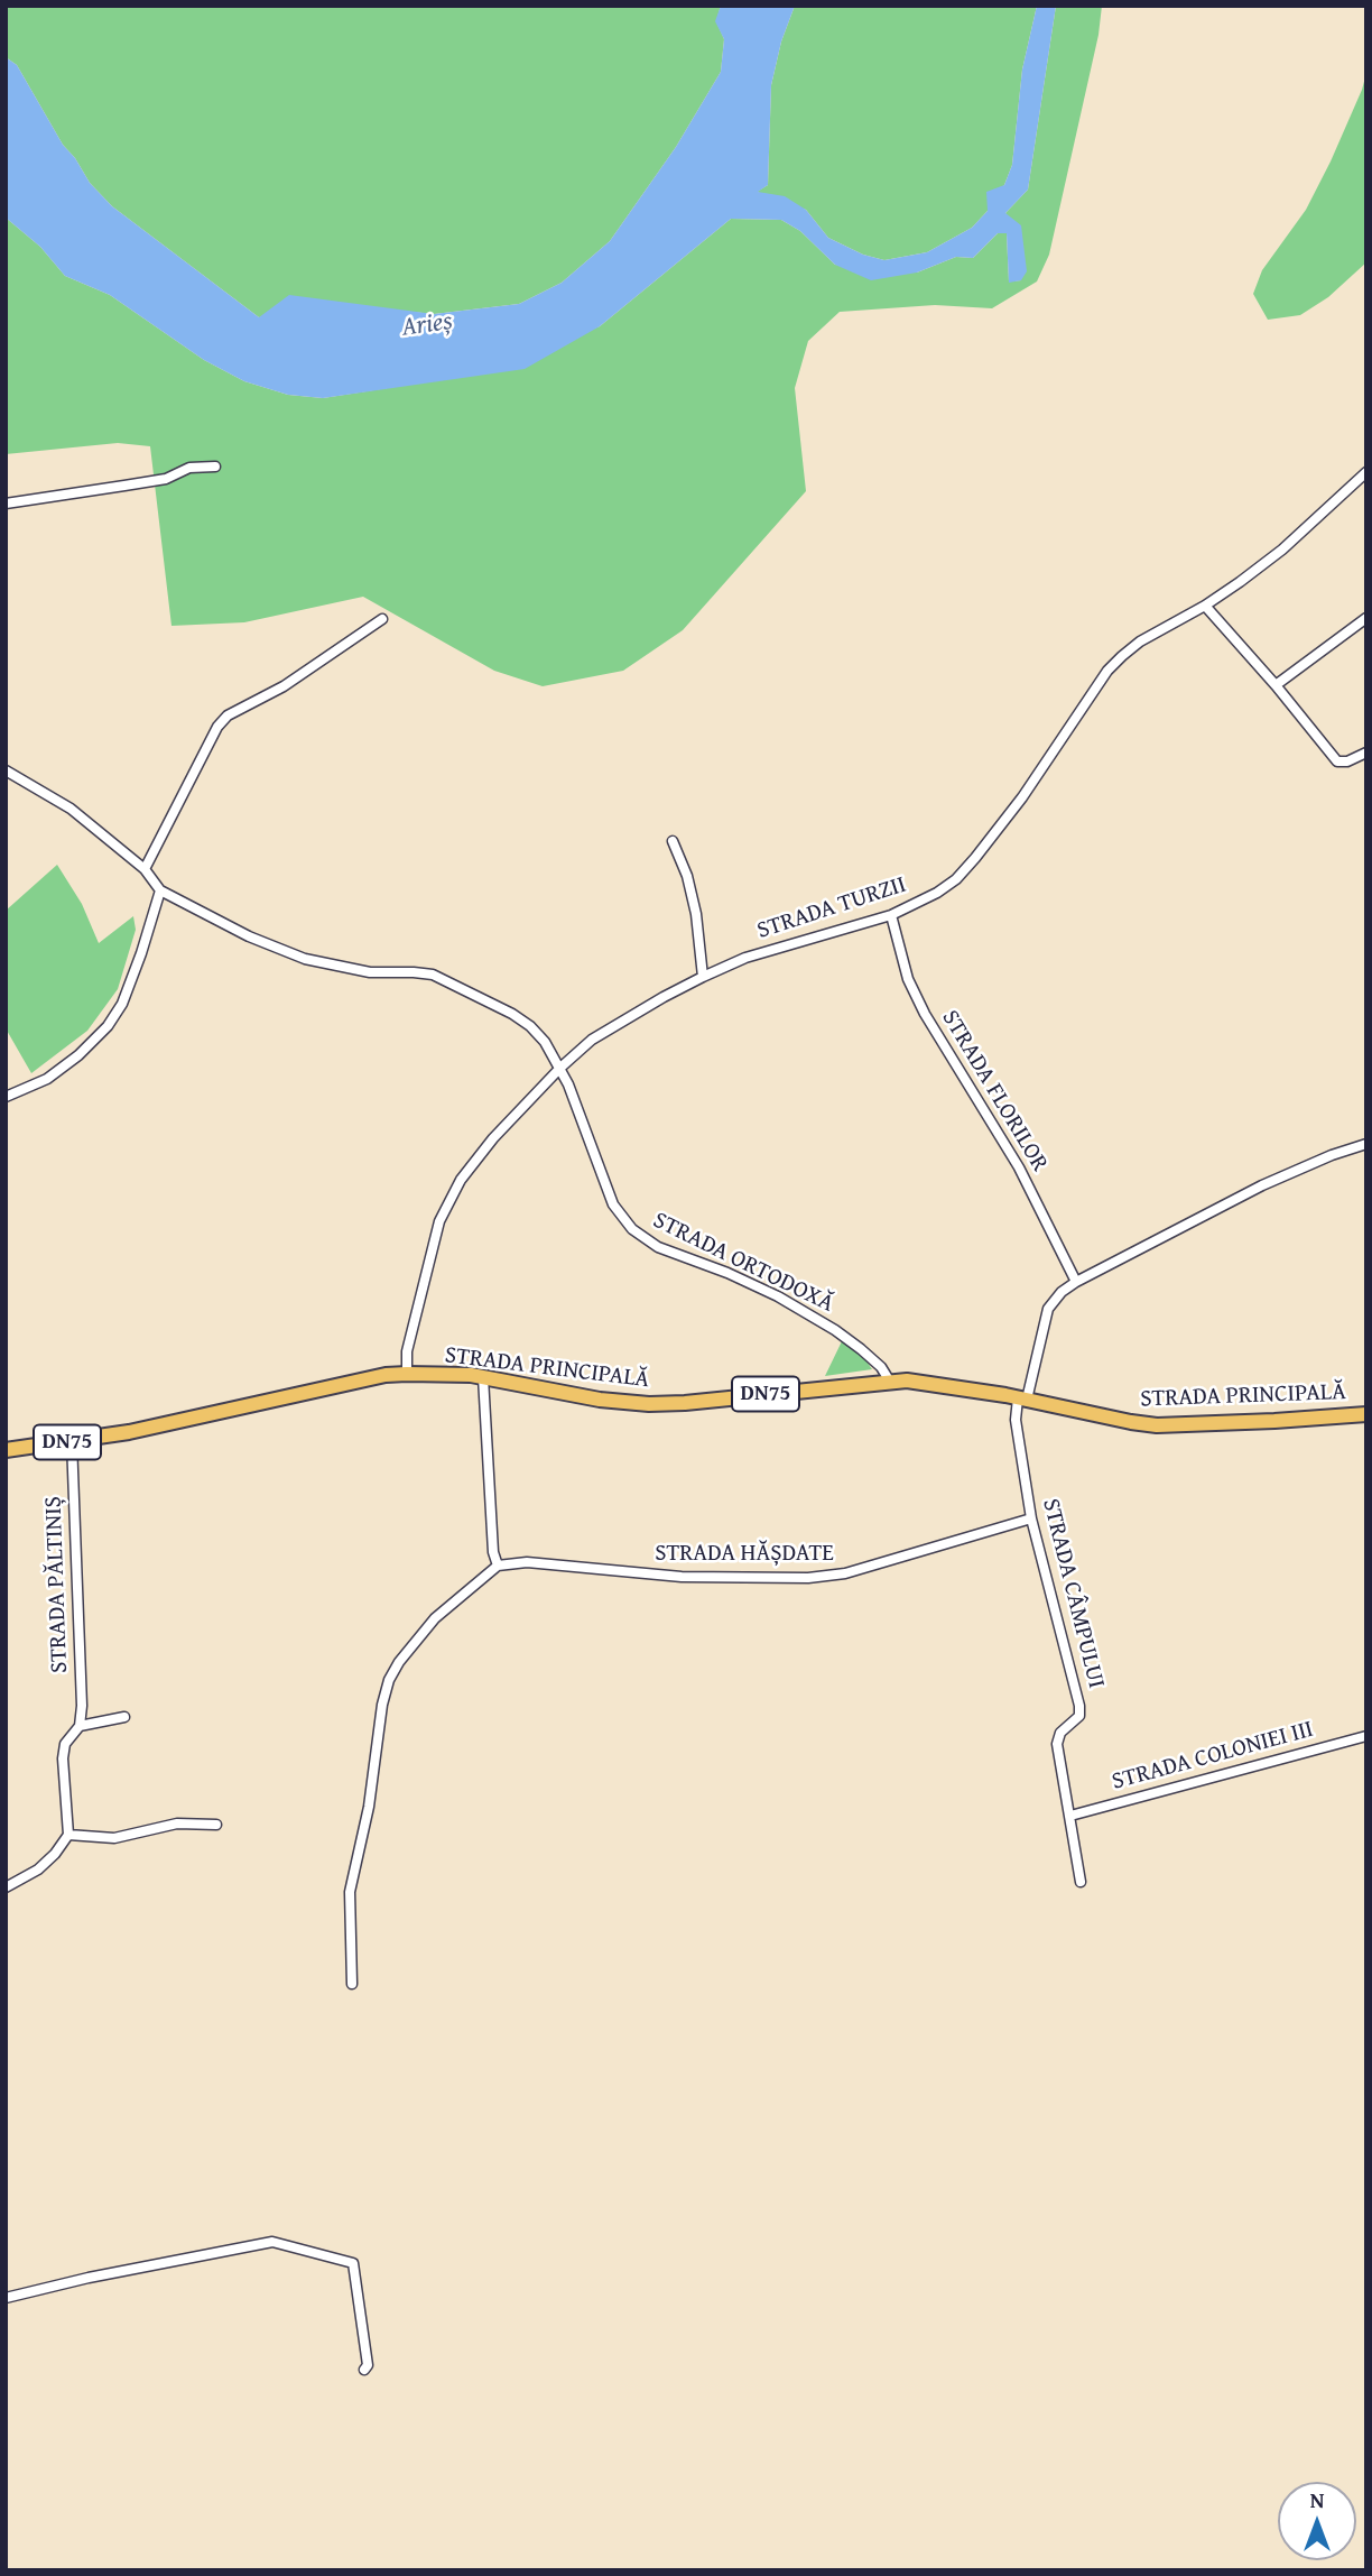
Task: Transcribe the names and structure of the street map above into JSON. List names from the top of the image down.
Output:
{
  "streets": {
    "main road": ["STRADA PRINCIPALĂ", "DN75"],
    "street": [
      "STRADA TURZII",
      "STRADA FLORILOR",
      "STRADA ORTODOXĂ",
      "STRADA HĂȘDATE",
      "STRADA PĂLTINIȘ",
      "STRADA CÂMPULUI",
      "STRADA COLONIEI III"
    ]
  },
  "crossings": [
    ["STRADA TURZII", "STRADA FLORILOR"],
    ["STRADA TURZII", "STRADA ORTODOXĂ"],
    ["STRADA TURZII", "STRADA PRINCIPALĂ"],
    ["STRADA ORTODOXĂ", "STRADA PRINCIPALĂ"],
    ["STRADA PRINCIPALĂ", "STRADA PĂLTINIȘ"],
    ["STRADA PRINCIPALĂ", "STRADA CÂMPULUI"],
    ["STRADA HĂȘDATE", "STRADA CÂMPULUI"],
    ["STRADA CÂMPULUI", "STRADA COLONIEI III"]
  ],
  "water": ["Arieș"],
  "north": "top"
}
